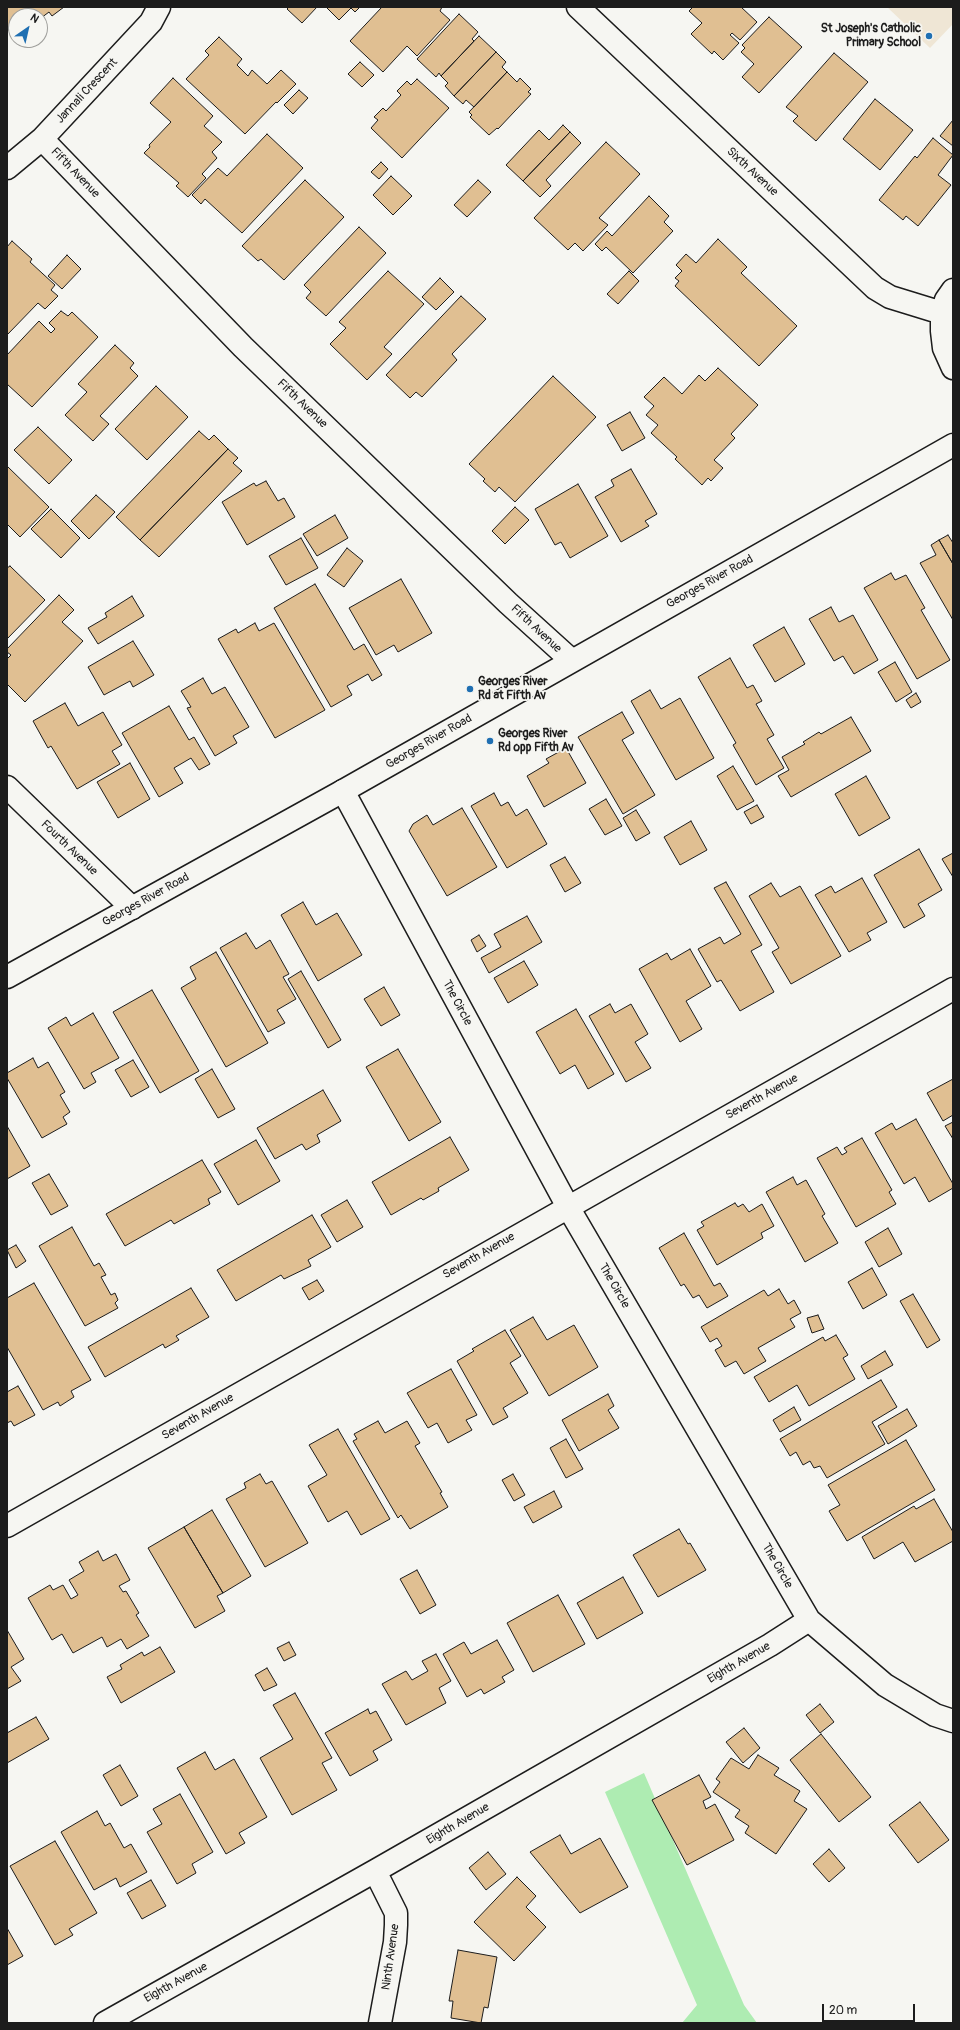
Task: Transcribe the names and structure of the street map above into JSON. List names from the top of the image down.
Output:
{
  "streets": {
    "street": [
      "Jannali Crescent",
      "Sixth Avenue",
      "Fifth Avenue",
      "Georges River Road",
      "Fourth Avenue",
      "The Circle",
      "Seventh Avenue",
      "Eighth Avenue",
      "Ninth Avenue"
    ]
  },
  "crossings": [
    ["Jannali Crescent", "Fifth Avenue"],
    ["Fifth Avenue", "Georges River Road"],
    ["Georges River Road", "Fourth Avenue"],
    ["Georges River Road", "The Circle"],
    ["The Circle", "Seventh Avenue"],
    ["The Circle", "Eighth Avenue"],
    ["Eighth Avenue", "Ninth Avenue"]
  ],
  "places": ["St Joseph's Catholic Primary School", "Georges River Rd at Fifth Av", "Georges River Rd opp Fifth Av"],
  "scale_bar": "20 m",
  "north": "top right"
}
